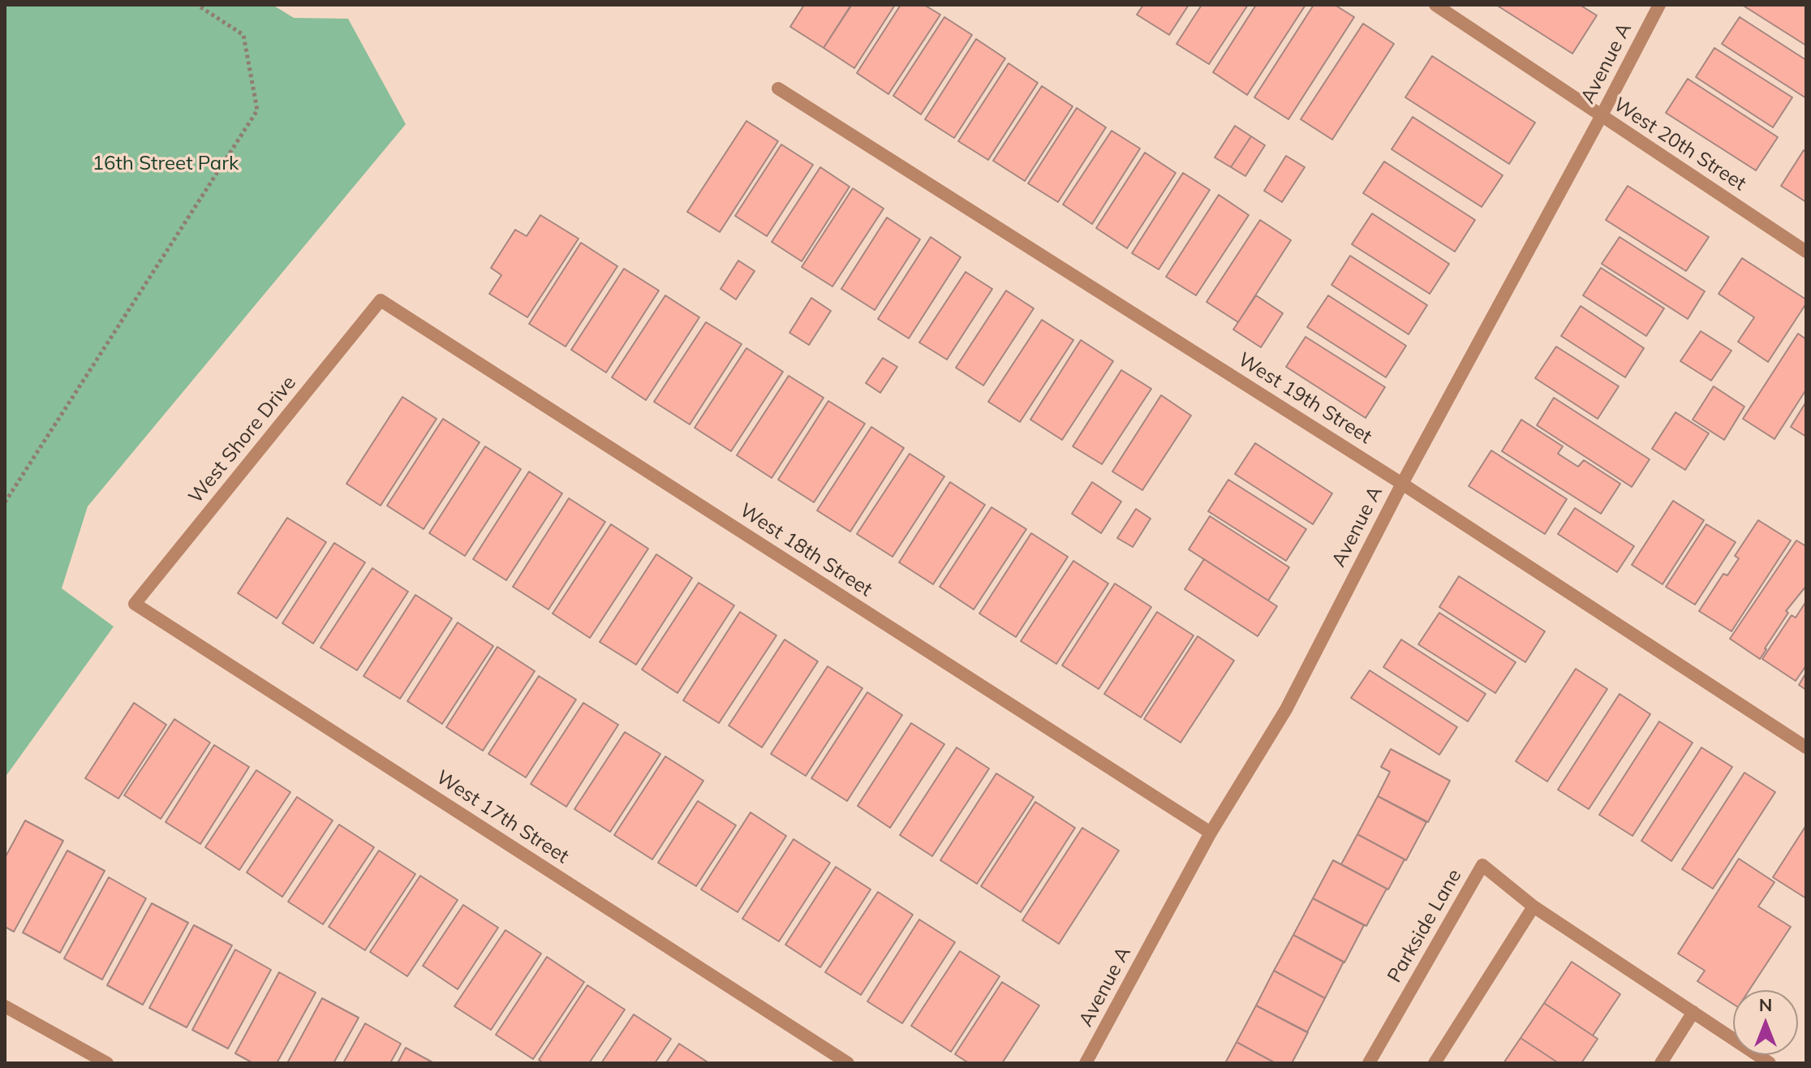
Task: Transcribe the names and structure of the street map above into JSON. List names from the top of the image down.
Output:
{
  "streets": {
    "street": [
      "Avenue A",
      "West 20th Street",
      "West 19th Street",
      "West Shore Drive",
      "West 18th Street",
      "West 17th Street",
      "Parkside Lane"
    ]
  },
  "crossings": [
    ["Avenue A", "West 20th Street"],
    ["Avenue A", "West 19th Street"],
    ["Avenue A", "West 18th Street"],
    ["West Shore Drive", "West 18th Street"],
    ["West Shore Drive", "West 17th Street"]
  ],
  "parks": ["16th Street Park"],
  "north": "top"
}
